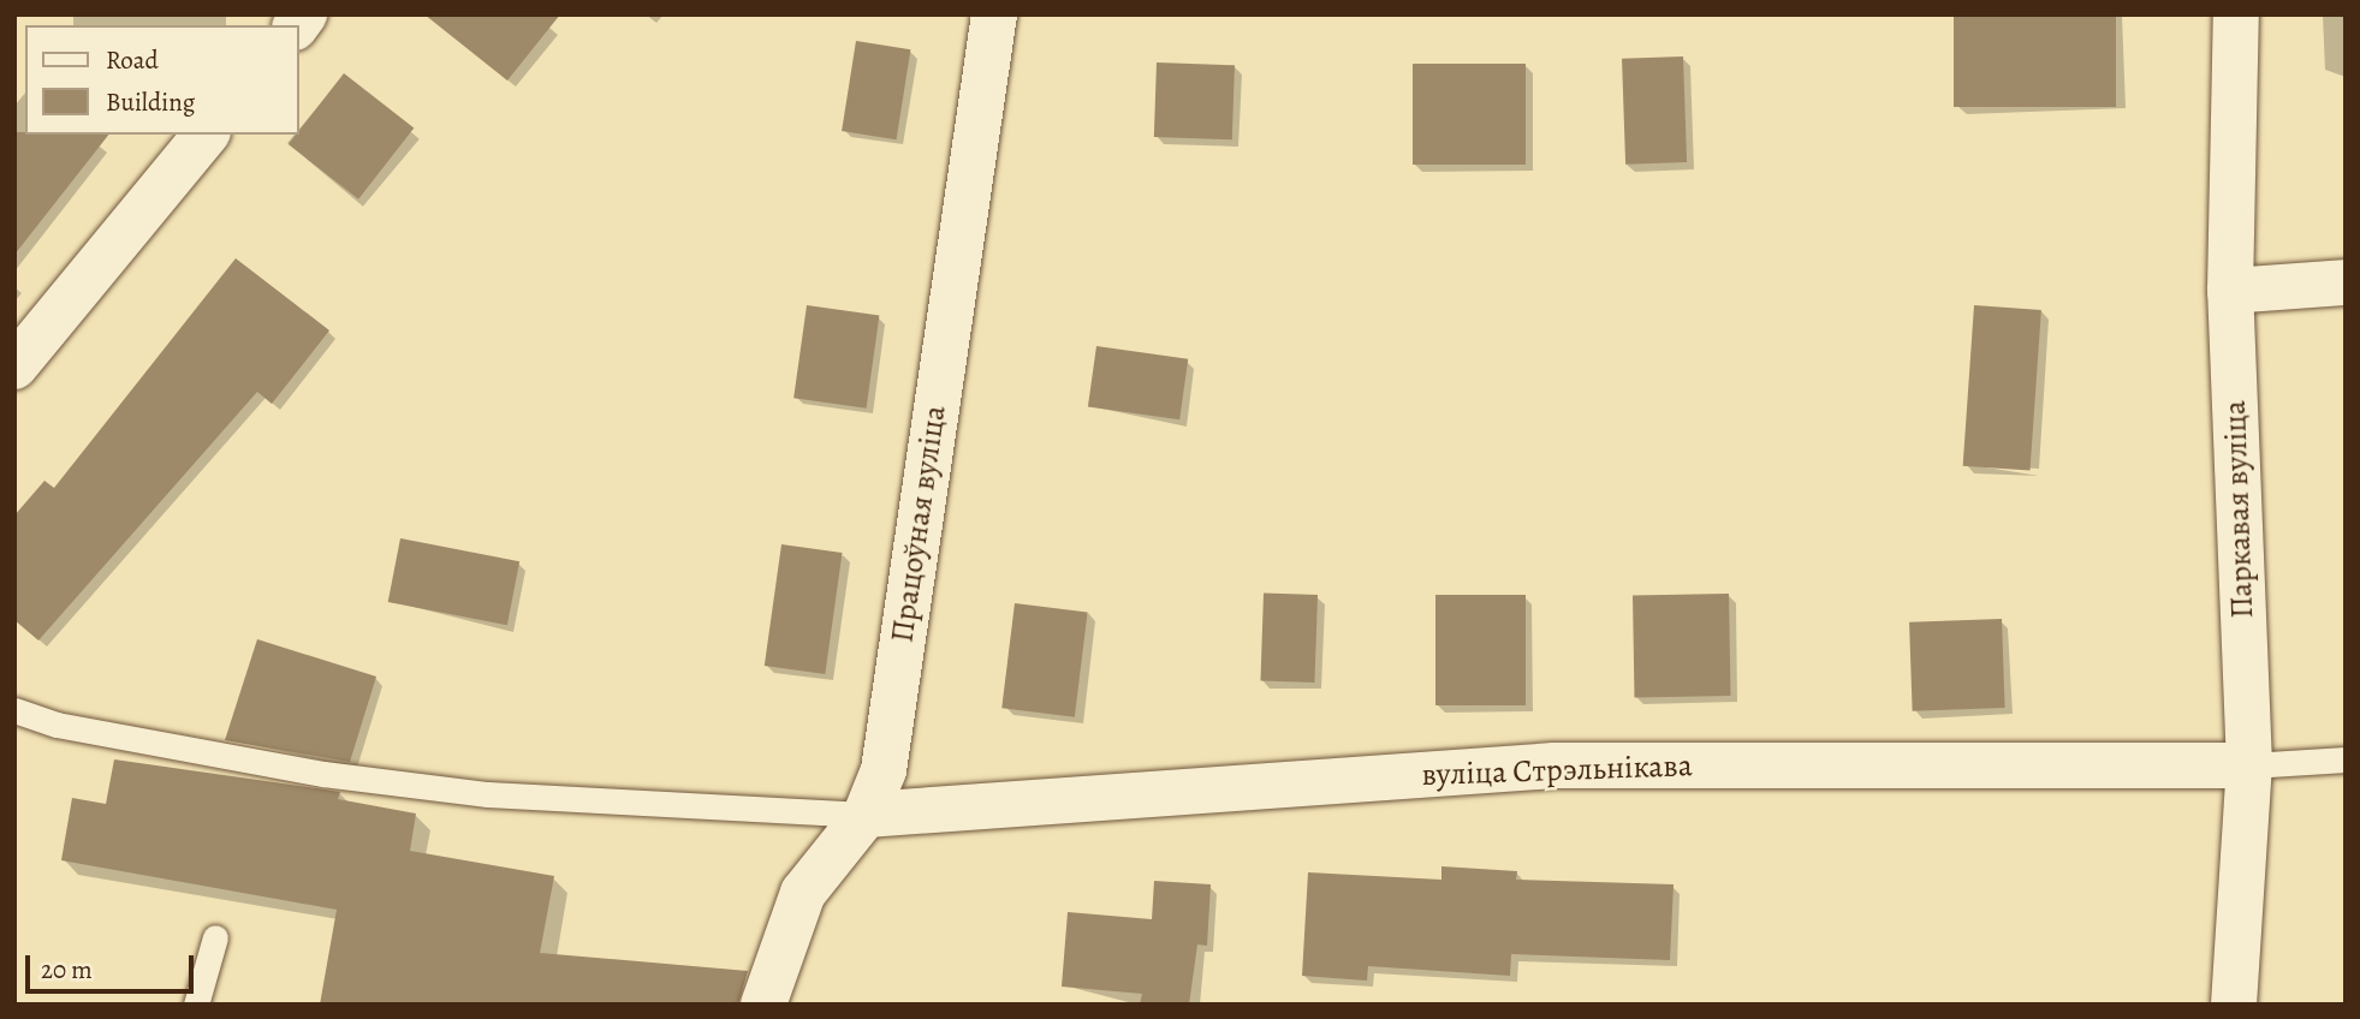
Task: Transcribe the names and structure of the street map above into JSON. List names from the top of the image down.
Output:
{
  "streets": {
    "street": ["Паркавая вуліца", "Працоўная вуліца", "вуліца Стрэльнікава"]
  },
  "crossings": [
    ["Паркавая вуліца", "вуліца Стрэльнікава"],
    ["Працоўная вуліца", "вуліца Стрэльнікава"]
  ],
  "legend": ["Road", "Building"],
  "scale_bar": "20 m"
}
